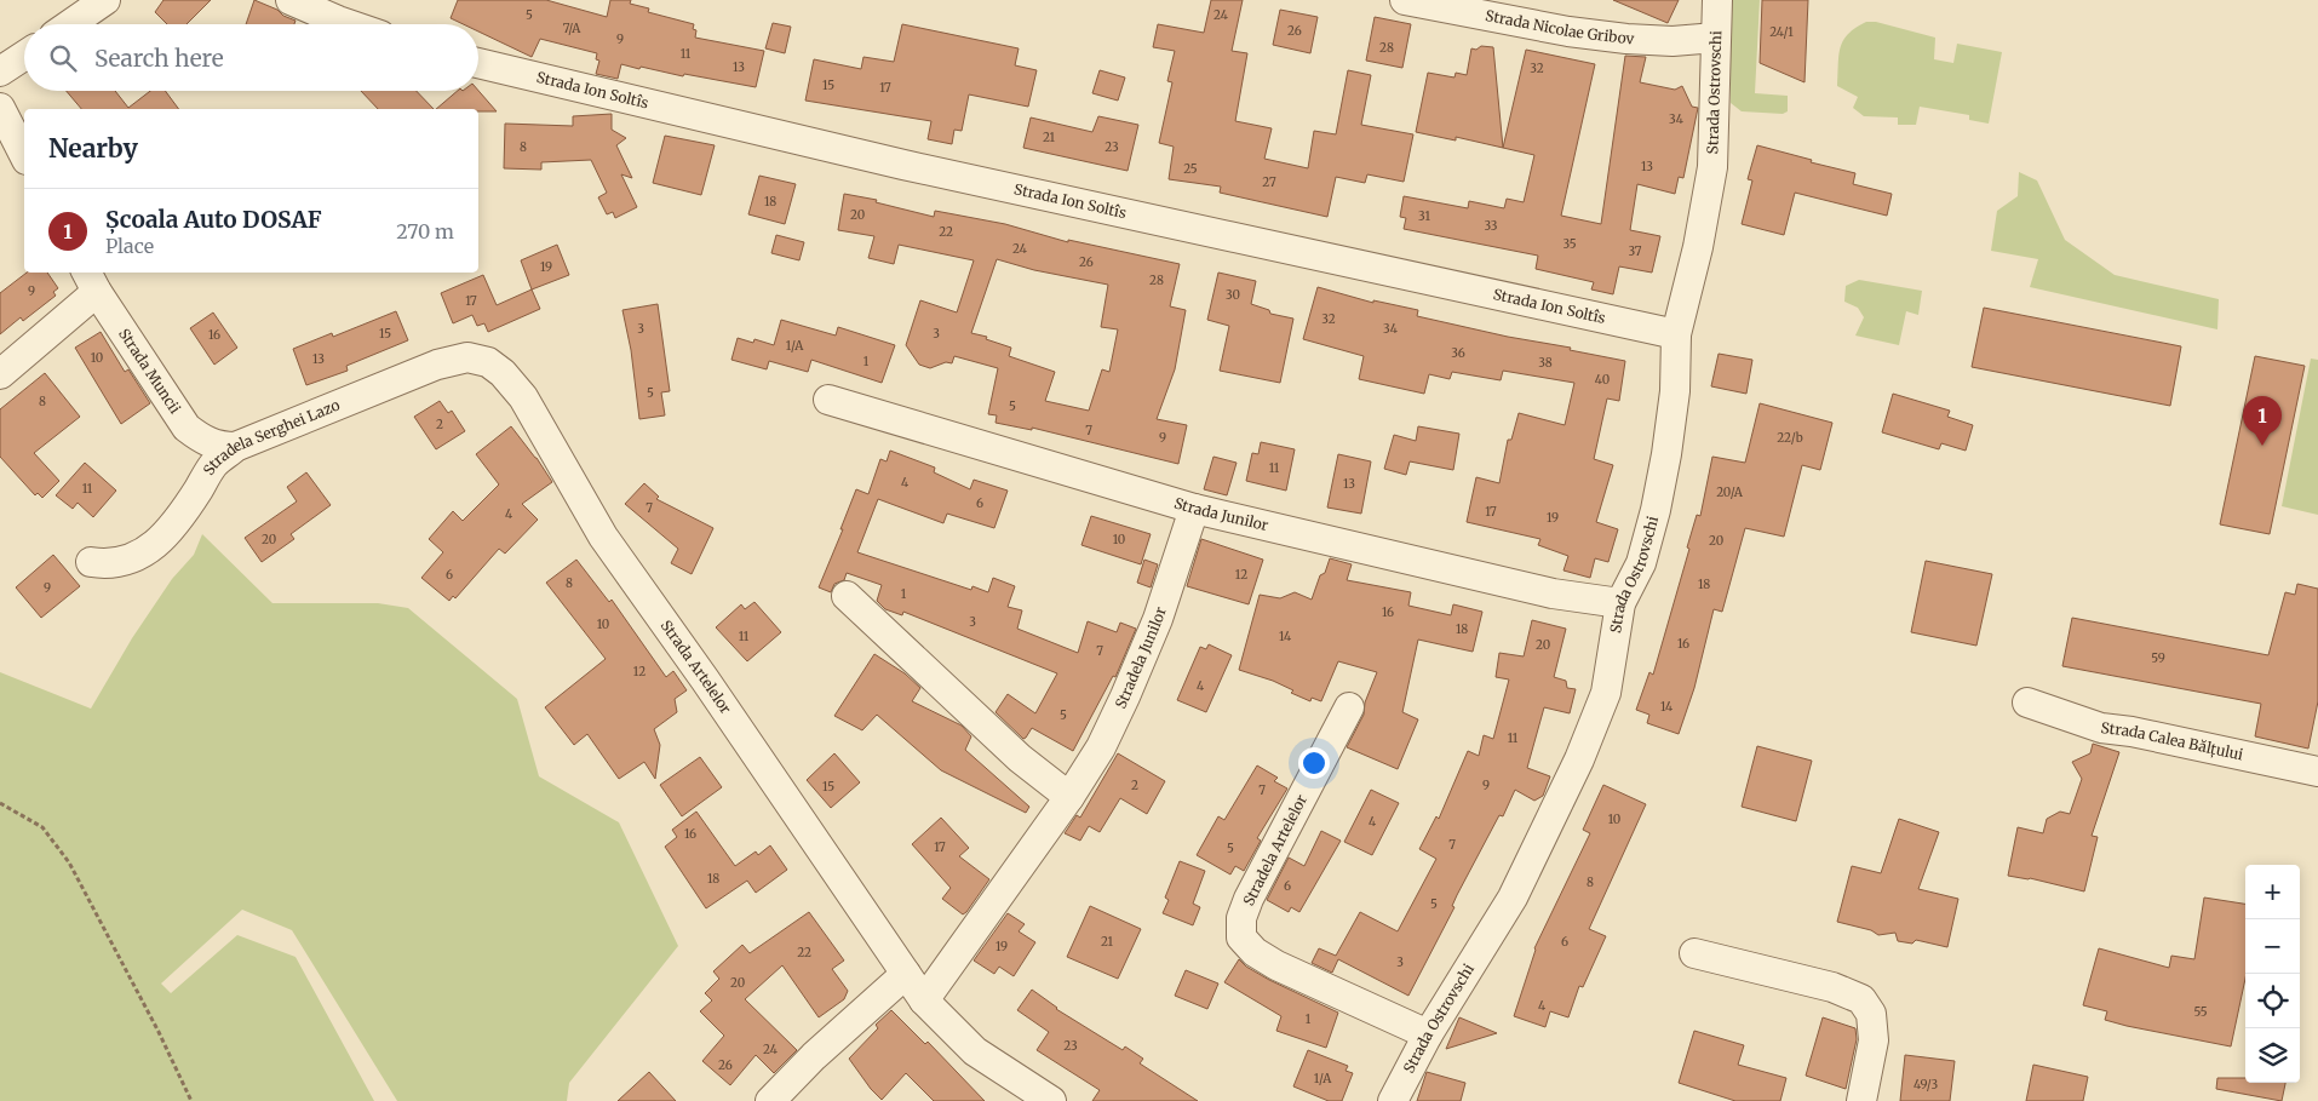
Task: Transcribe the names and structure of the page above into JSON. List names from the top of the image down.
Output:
{
  "streets": {
    "street": [
      "Strada Nicolae Gribov",
      "Strada Ion Soltîs",
      "Strada Ostrovschi",
      "Strada Muncii",
      "Stradela Serghei Lazo",
      "Strada Junilor",
      "Stradela Junilor",
      "Strada Artelelor",
      "Strada Calea Bălțului",
      "Stradela Artelelor"
    ]
  },
  "crossings": [
    ["Strada Nicolae Gribov", "Strada Ostrovschi"],
    ["Strada Ion Soltîs", "Strada Ostrovschi"],
    ["Strada Ostrovschi", "Strada Junilor"],
    ["Strada Ostrovschi", "Stradela Artelelor"],
    ["Strada Muncii", "Stradela Serghei Lazo"],
    ["Stradela Serghei Lazo", "Strada Artelelor"],
    ["Strada Junilor", "Stradela Junilor"],
    ["Stradela Junilor", "Strada Artelelor"]
  ],
  "house_numbers": [
    "5",
    "24",
    "7/A",
    "26",
    "24/1",
    "9",
    "28",
    "11",
    "13",
    "32",
    "15",
    "17",
    "34",
    "21",
    "8",
    "23",
    "13",
    "25",
    "27",
    "18",
    "20",
    "31",
    "33",
    "22",
    "35",
    "24",
    "37",
    "26",
    "19",
    "28",
    "9",
    "30",
    "17",
    "32",
    "3",
    "34",
    "15",
    "3",
    "16",
    "1/A",
    "36",
    "10",
    "13",
    "1",
    "38",
    "40",
    "5",
    "8",
    "5",
    "2",
    "7",
    "9",
    "22/b",
    "11",
    "4",
    "13",
    "11",
    "20/A",
    "6",
    "7",
    "17",
    "4",
    "19",
    "20",
    "10",
    "20",
    "6",
    "12",
    "8",
    "18",
    "9",
    "1",
    "16",
    "3",
    "10",
    "18",
    "11",
    "14",
    "16",
    "20",
    "7",
    "59",
    "12",
    "4",
    "14",
    "5",
    "11",
    "2",
    "9",
    "15",
    "7",
    "10",
    "4",
    "16",
    "7",
    "17",
    "5",
    "18",
    "8",
    "6",
    "5",
    "21",
    "6",
    "19",
    "22",
    "3",
    "20",
    "4",
    "55",
    "1",
    "23",
    "24",
    "26",
    "1/A",
    "49/3"
  ],
  "page": {
    "search": "Search here",
    "heading": "Nearby",
    "list": [
      {
        "mark": "1",
        "name": "Școala Auto DOSAF",
        "note": "Place",
        "value": "270 m"
      }
    ],
    "pins": "1",
    "map_buttons": ["+", "−"]
  }
}
